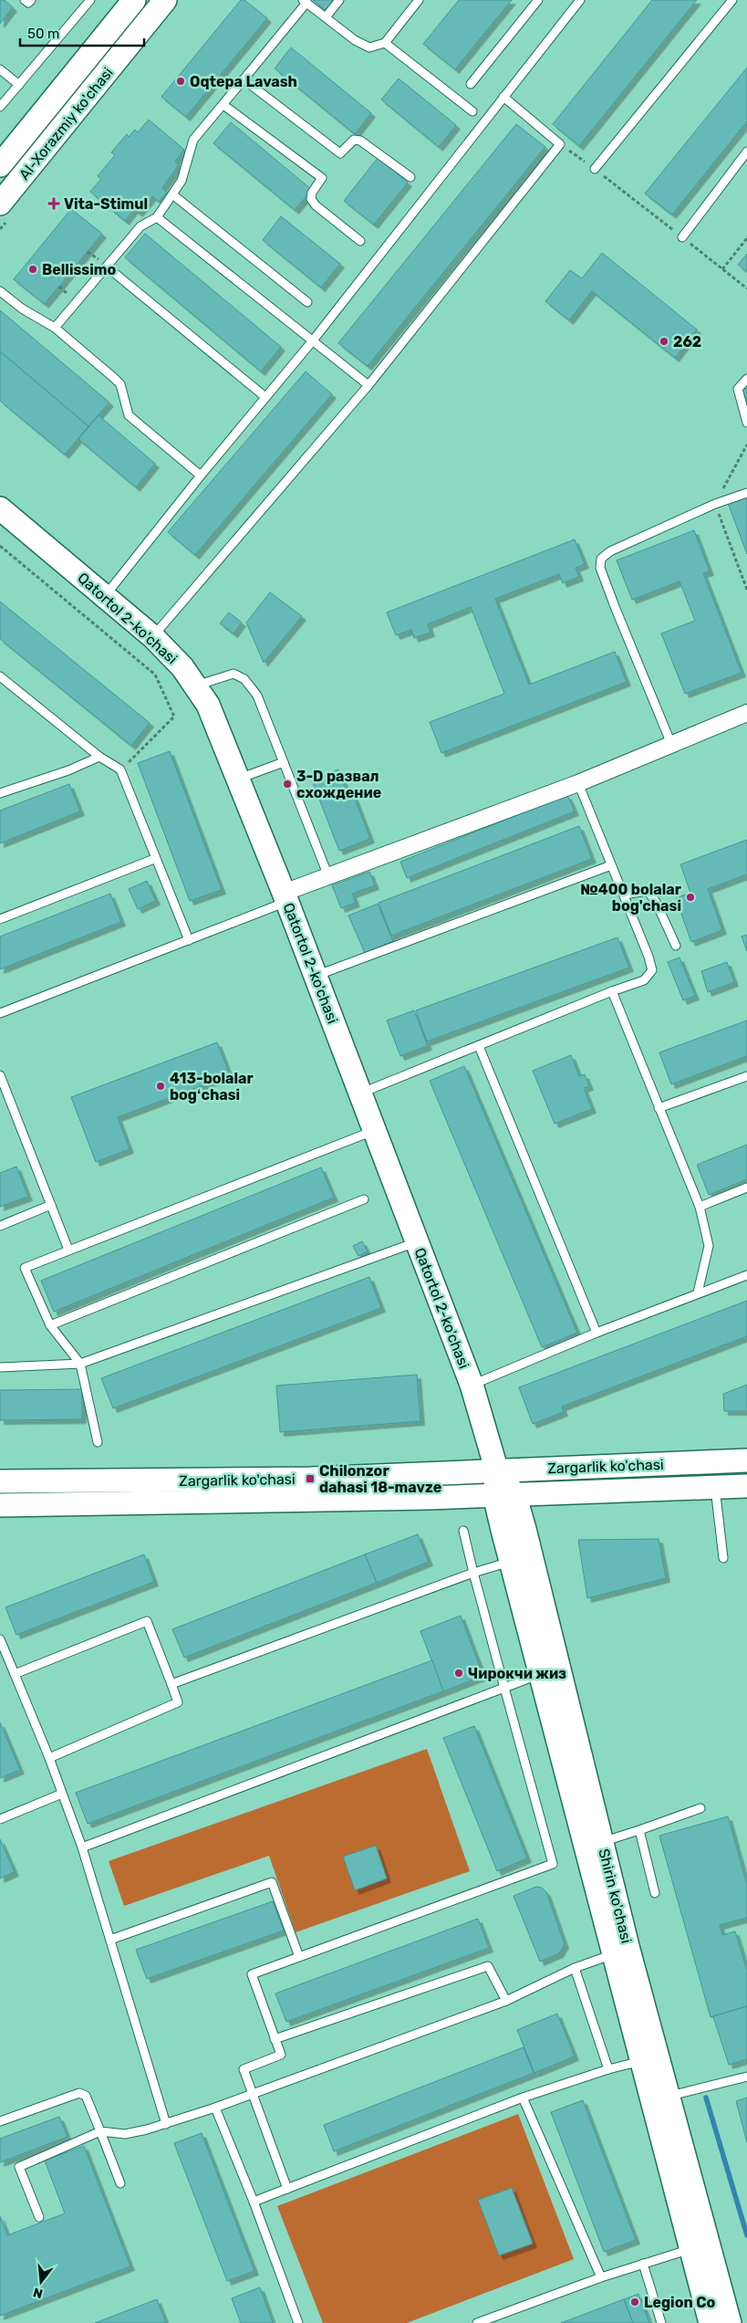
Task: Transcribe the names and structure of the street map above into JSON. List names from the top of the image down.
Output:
{
  "streets": {
    "main road": [
      "Al-Xorazmiy ko'chasi",
      "Qatortol 2-ko'chasi",
      "Zargarlik ko'chasi",
      "Shirin ko'chasi"
    ]
  },
  "crossings": [
    ["Qatortol 2-ko'chasi", "Zargarlik ko'chasi"],
    ["Qatortol 2-ko'chasi", "Shirin ko'chasi"],
    ["Zargarlik ko'chasi", "Shirin ko'chasi"]
  ],
  "places": {
    "other": [
      "Oqtepa Lavash",
      "Bellissimo",
      "262",
      "3-D развал схождение",
      "№400 bolalar bog'chasi",
      "413-bolalar bogʻchasi",
      "Чирокчи жиз",
      "Legion Co"
    ],
    "health": ["Vita-Stimul"],
    "transit": ["Chilonzor dahasi 18-mavze"]
  },
  "scale_bar": "50 m",
  "north": "bottom"
}
